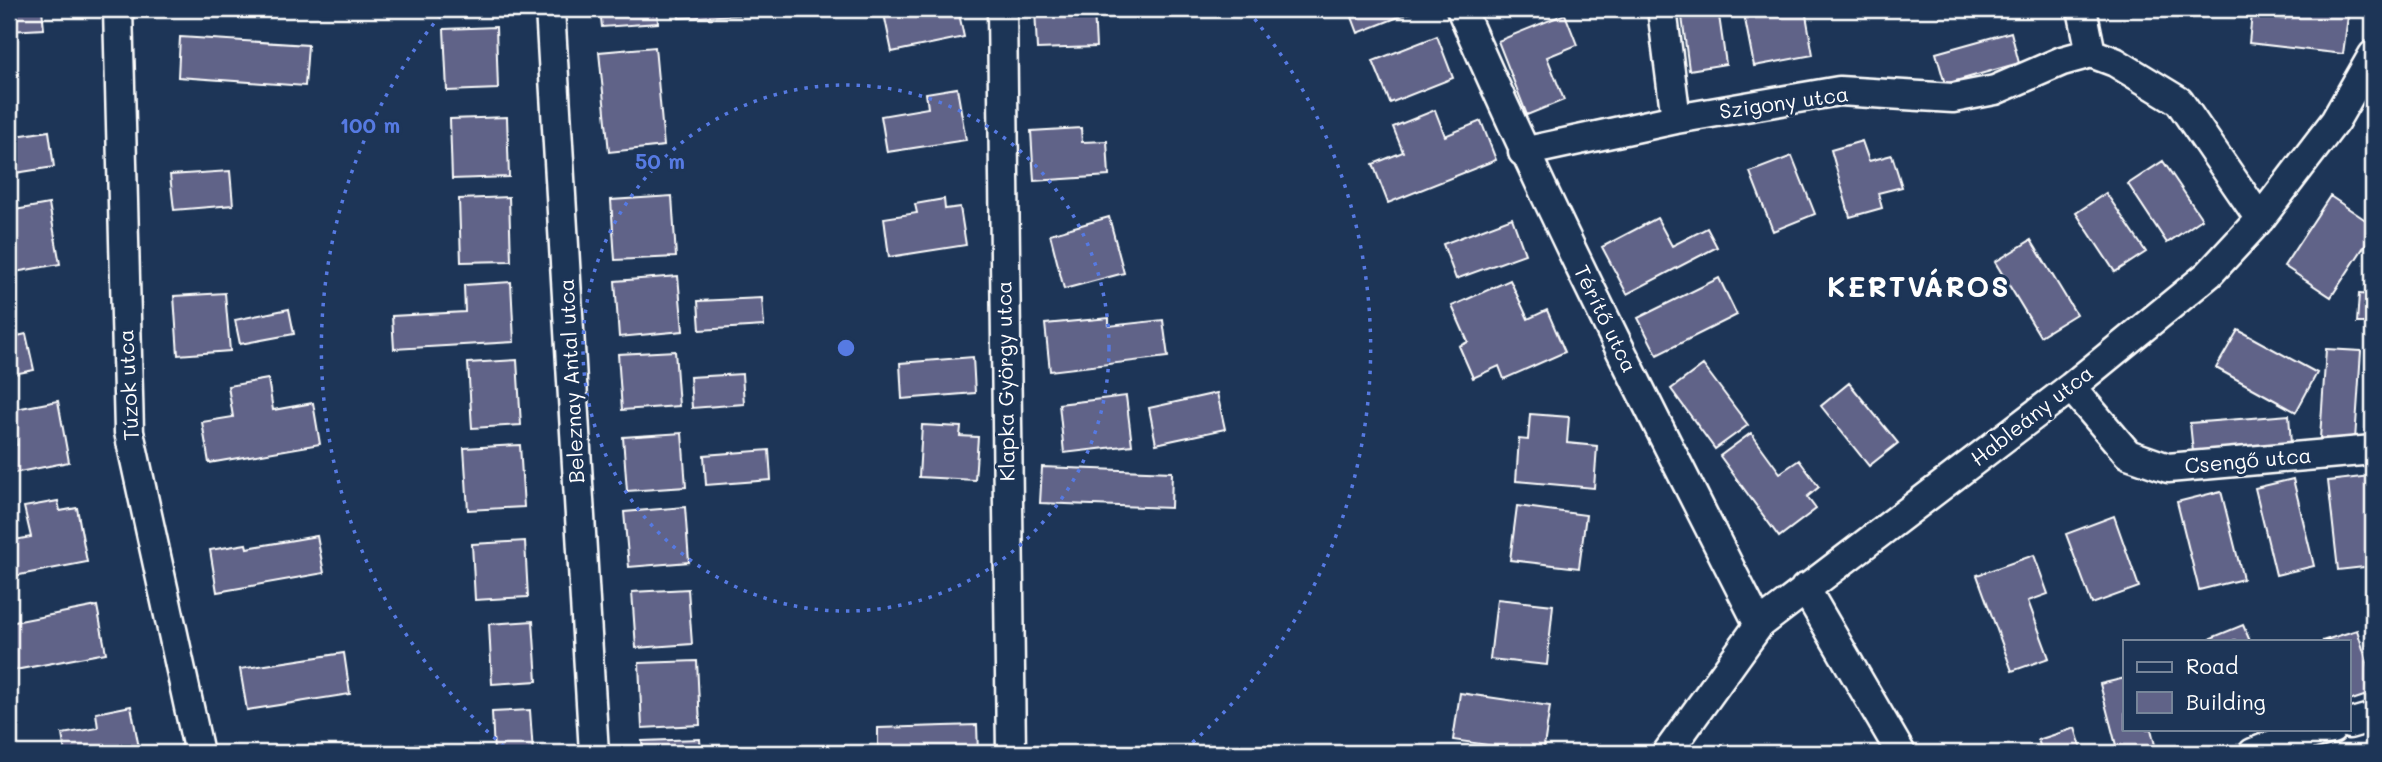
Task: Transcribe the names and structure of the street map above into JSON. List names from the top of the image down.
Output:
{
  "streets": {
    "street": [
      "Szigony utca",
      "Térítő utca",
      "Beleznay Antal utca",
      "Klapka György utca",
      "Túzok utca",
      "Hableány utca",
      "Csengő utca"
    ]
  },
  "crossings": [
    ["Szigony utca", "Térítő utca"],
    ["Térítő utca", "Hableány utca"],
    ["Hableány utca", "Csengő utca"]
  ],
  "districts": ["KERTVÁROS"],
  "legend": ["Road", "Building"],
  "rings": ["100 m", "50 m"]
}
